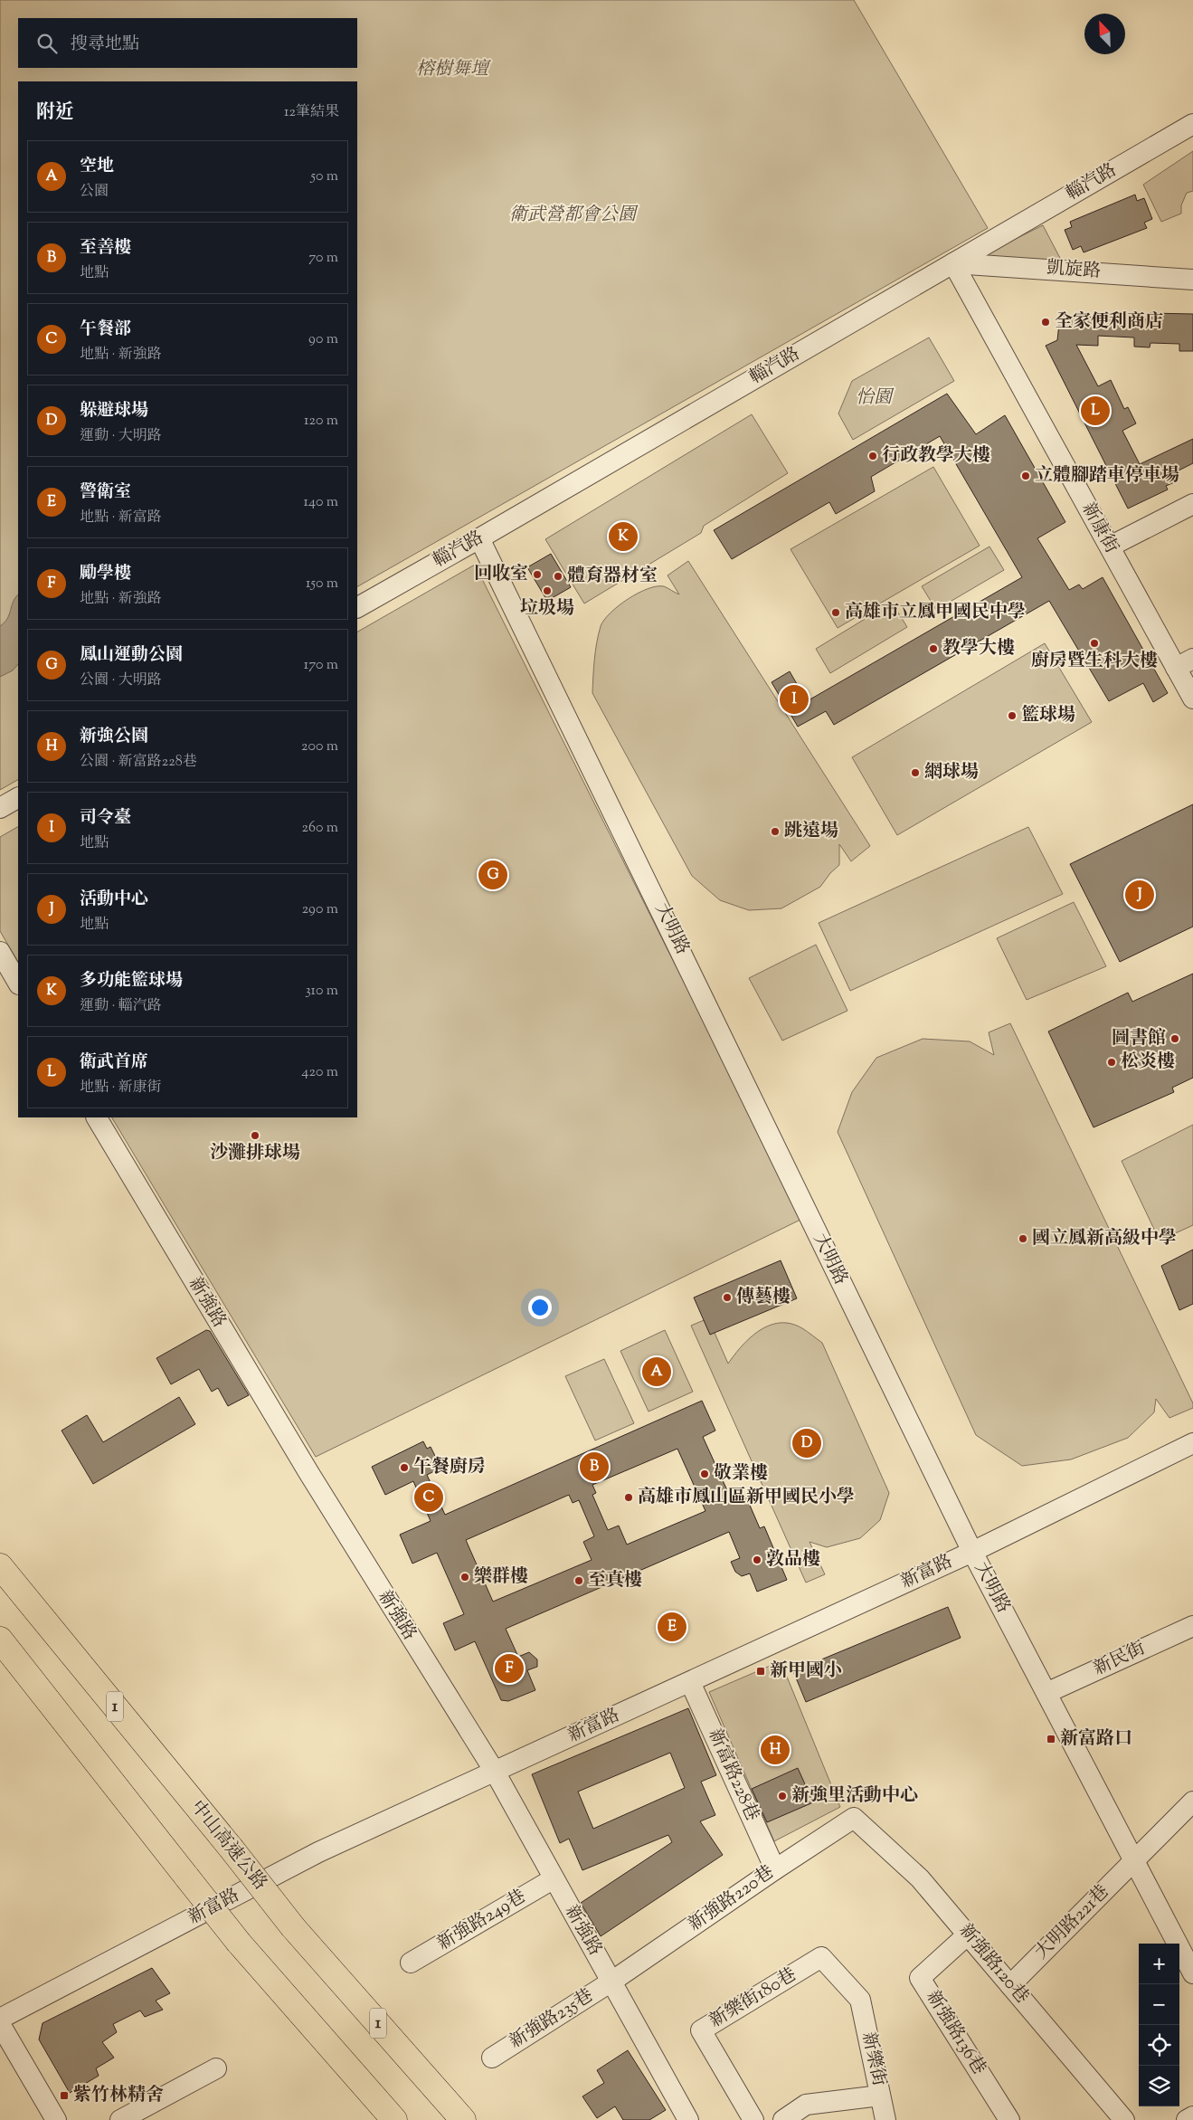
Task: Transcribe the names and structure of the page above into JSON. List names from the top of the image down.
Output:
{
  "streets": {
    "highway": ["1", "中山高速公路"],
    "street": [
      "輜汽路",
      "凱旋路",
      "新康街",
      "大明路",
      "新強路",
      "新富路",
      "新民街",
      "新富路228巷",
      "新強路220巷",
      "新強路249巷",
      "大明路221巷",
      "新強路120巷",
      "新樂街180巷",
      "新強路235巷",
      "新強路136巷",
      "新樂街"
    ]
  },
  "crossings": [
    ["輜汽路", "凱旋路"],
    ["輜汽路", "新康街"],
    ["輜汽路", "大明路"],
    ["凱旋路", "新康街"],
    ["大明路", "新富路"],
    ["大明路", "新民街"],
    ["大明路", "大明路221巷"],
    ["新強路", "新富路"],
    ["新強路", "新強路220巷"],
    ["新強路", "新強路249巷"],
    ["新強路", "新強路235巷"],
    ["新富路", "新富路228巷"],
    ["新富路228巷", "新強路220巷"],
    ["新強路220巷", "新強路120巷"],
    ["新強路220巷", "新強路235巷"],
    ["大明路221巷", "新強路120巷"],
    ["新強路120巷", "新強路136巷"],
    ["新樂街180巷", "新樂街"]
  ],
  "parks": ["榕樹舞壇", "衛武營都會公園", "怡園"],
  "places": {
    "other": [
      "全家便利商店",
      "行政教學大樓",
      "立體腳踏車停車場",
      "回收室",
      "體育器材室",
      "垃圾場",
      "高雄市立鳳甲國民中學",
      "廚房暨生科大樓",
      "教學大樓",
      "籃球場",
      "網球場",
      "跳遠場",
      "圖書館",
      "松炎樓",
      "沙灘排球場",
      "國立鳳新高級中學",
      "傳藝樓",
      "午餐廚房",
      "敬業樓",
      "高雄市鳳山區新甲國民小學",
      "敦品樓",
      "樂群樓",
      "至真樓",
      "新強里活動中心"
    ],
    "transit": ["新甲國小", "新富路口", "紫竹林精舍"]
  },
  "north": "top left",
  "page": {
    "search": "搜尋地點",
    "heading": ["附近", "12筆結果"],
    "list": [
      {
        "mark": "A",
        "name": "空地",
        "note": "公園",
        "value": "50 m"
      },
      {
        "mark": "B",
        "name": "至善樓",
        "note": "地點",
        "value": "70 m"
      },
      {
        "mark": "C",
        "name": "午餐部",
        "note": "地點 · 新強路",
        "value": "90 m"
      },
      {
        "mark": "D",
        "name": "躲避球場",
        "note": "運動 · 大明路",
        "value": "120 m"
      },
      {
        "mark": "E",
        "name": "警衛室",
        "note": "地點 · 新富路",
        "value": "140 m"
      },
      {
        "mark": "F",
        "name": "勵學樓",
        "note": "地點 · 新強路",
        "value": "150 m"
      },
      {
        "mark": "G",
        "name": "鳳山運動公園",
        "note": "公園 · 大明路",
        "value": "170 m"
      },
      {
        "mark": "H",
        "name": "新強公園",
        "note": "公園 · 新富路228巷",
        "value": "200 m"
      },
      {
        "mark": "I",
        "name": "司令臺",
        "note": "地點",
        "value": "260 m"
      },
      {
        "mark": "J",
        "name": "活動中心",
        "note": "地點",
        "value": "290 m"
      },
      {
        "mark": "K",
        "name": "多功能籃球場",
        "note": "運動 · 輜汽路",
        "value": "310 m"
      },
      {
        "mark": "L",
        "name": "衛武首席",
        "note": "地點 · 新康街",
        "value": "420 m"
      }
    ],
    "pins": [
      "L",
      "K",
      "I",
      "G",
      "J",
      "A",
      "D",
      "B",
      "C",
      "E",
      "F",
      "H"
    ],
    "map_buttons": ["+", "−"]
  }
}
